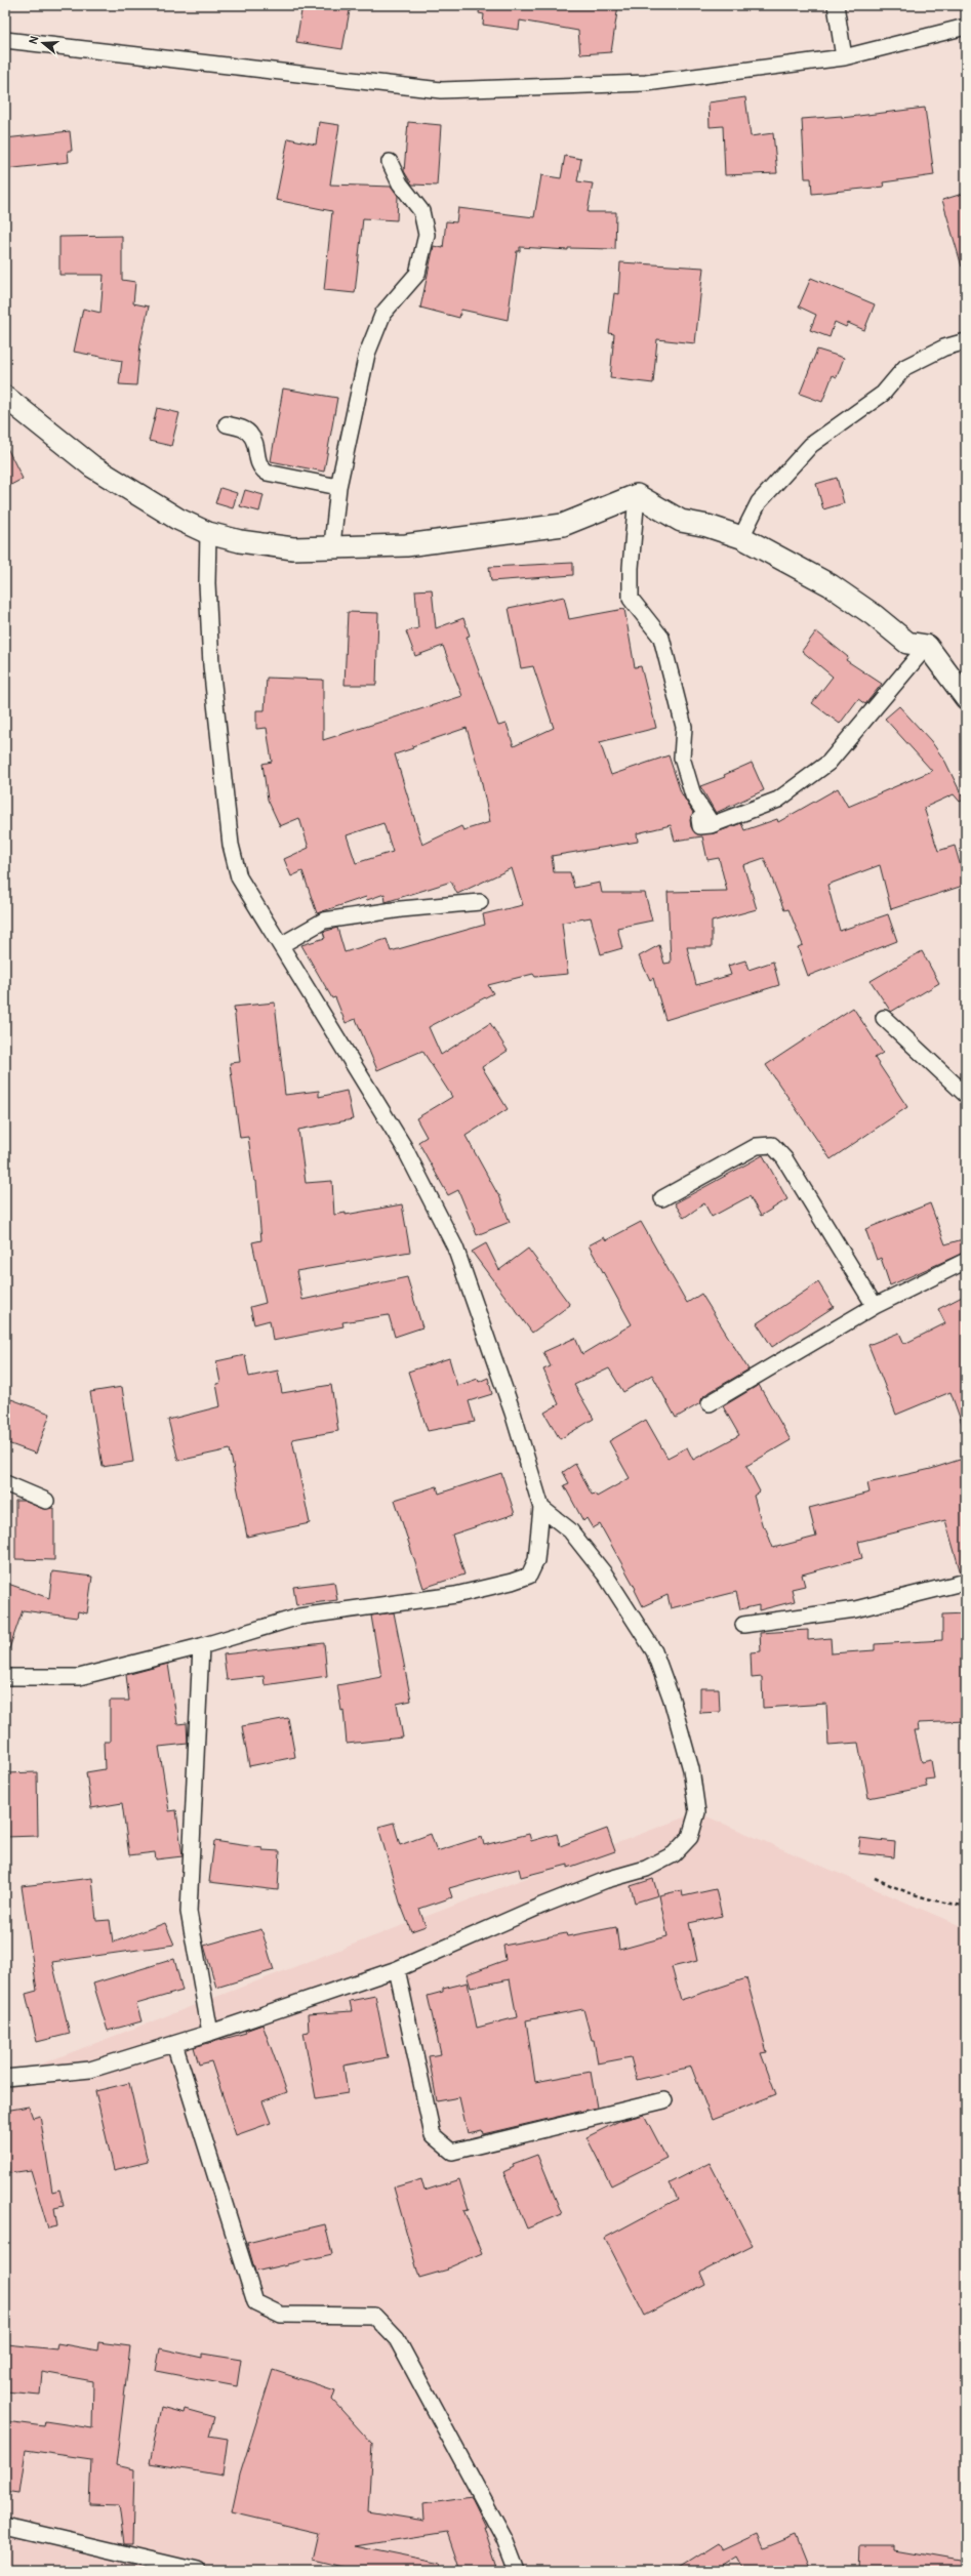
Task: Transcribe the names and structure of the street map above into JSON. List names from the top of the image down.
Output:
{
  "north": "left"
}
